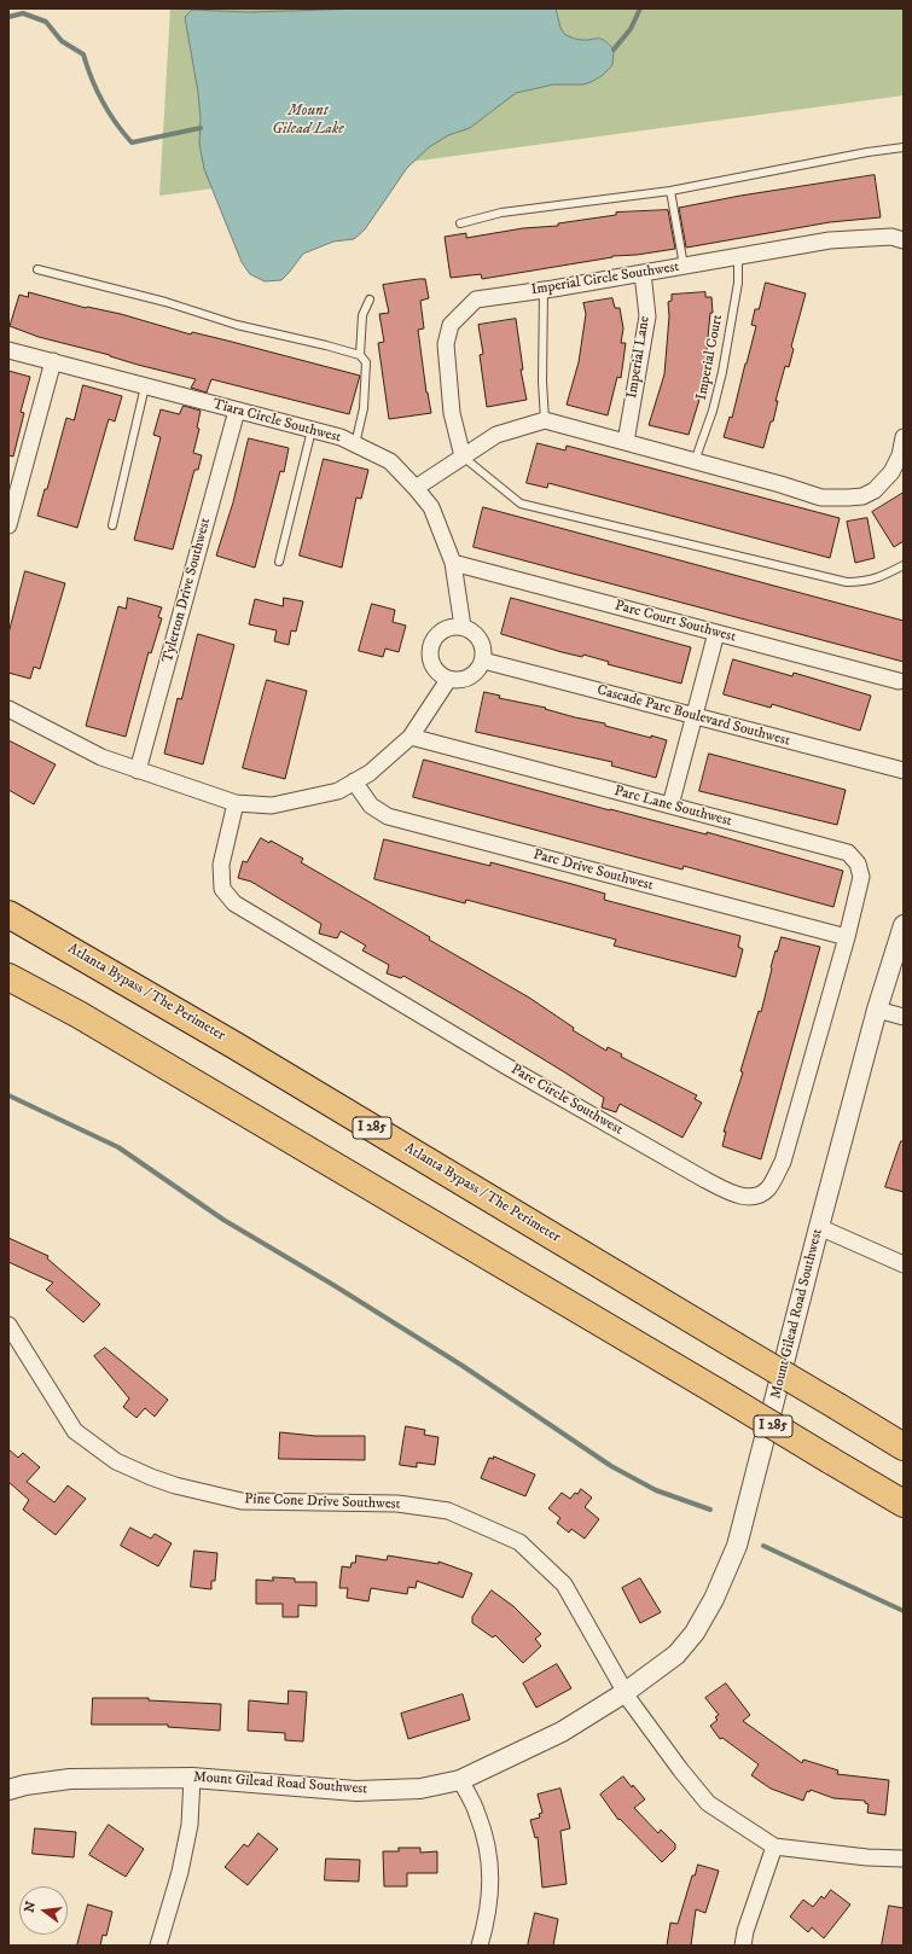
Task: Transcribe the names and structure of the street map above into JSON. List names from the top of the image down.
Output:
{
  "streets": {
    "highway": ["Atlanta Bypass / The Perimeter", "I 285"],
    "street": [
      "Imperial Circle Southwest",
      "Imperial Lane",
      "Tiara Circle Southwest",
      "Tylerton Drive Southwest",
      "Parc Court Southwest",
      "Cascade Parc Boulevard Southwest",
      "Parc Lane Southwest",
      "Parc Drive Southwest",
      "Parc Circle Southwest",
      "Mount Gilead Road Southwest",
      "Pine Cone Drive Southwest"
    ],
    "lane": ["Imperial Court"]
  },
  "crossings": [
    ["Imperial Circle Southwest", "Imperial Lane"],
    ["Imperial Circle Southwest", "Imperial Court"],
    ["Tiara Circle Southwest", "Tylerton Drive Southwest"],
    ["Tiara Circle Southwest", "Parc Court Southwest"],
    ["Tiara Circle Southwest", "Cascade Parc Boulevard Southwest"],
    ["Parc Lane Southwest", "Parc Drive Southwest"],
    ["Parc Lane Southwest", "Parc Circle Southwest"],
    ["Parc Drive Southwest", "Parc Circle Southwest"],
    ["Mount Gilead Road Southwest", "Pine Cone Drive Southwest"]
  ],
  "water": ["Mount Gilead Lake"],
  "north": "left"
}
